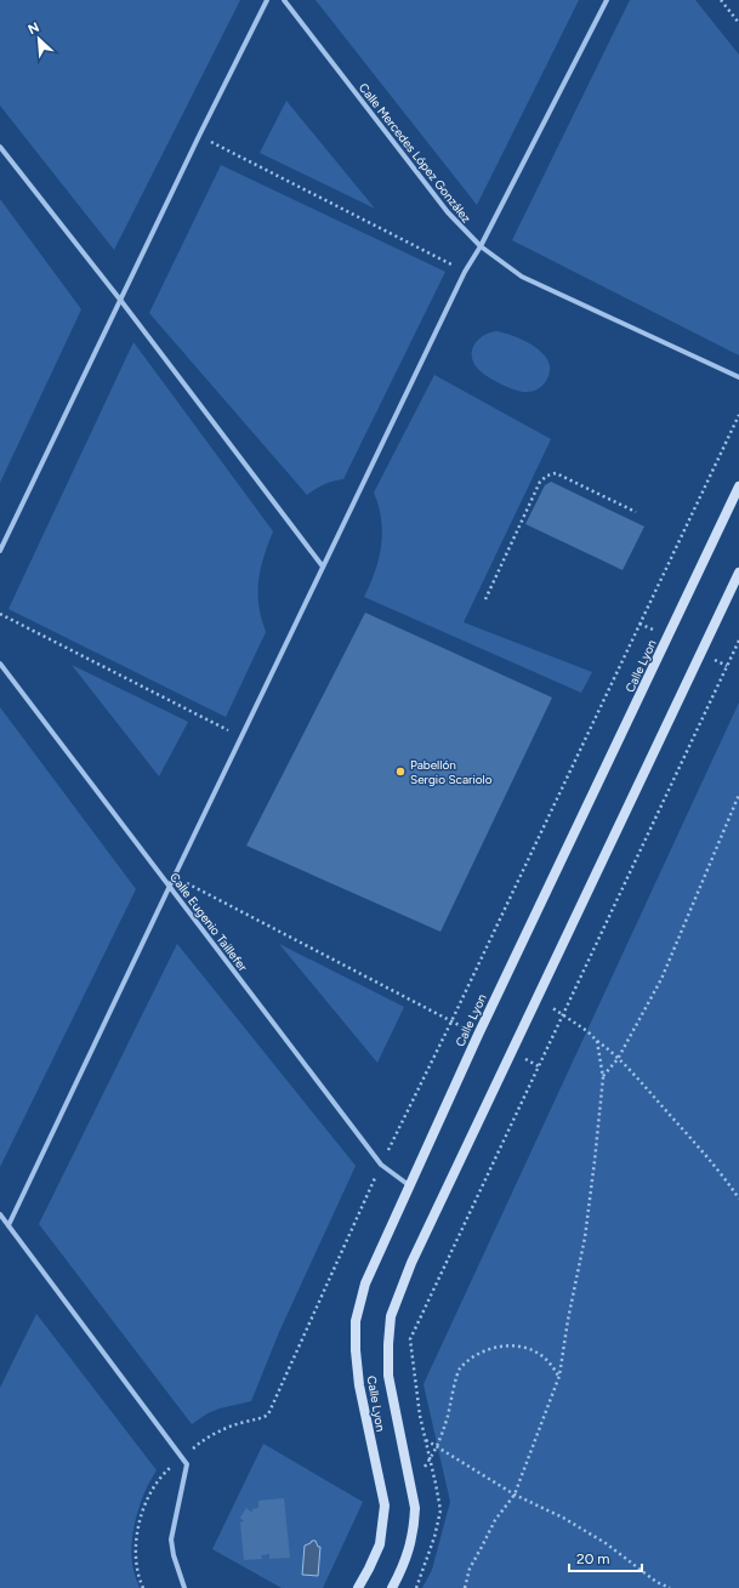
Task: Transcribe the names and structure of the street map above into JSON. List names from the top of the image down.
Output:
{
  "streets": {
    "street": ["Calle Mercedes López González", "Calle Lyon", "Calle Eugenio Taillefer"]
  },
  "crossings": [
    ["Calle Lyon", "Calle Eugenio Taillefer"]
  ],
  "places": ["Pabellón Sergio Scariolo"],
  "scale_bar": "20 m",
  "north": "top left"
}
